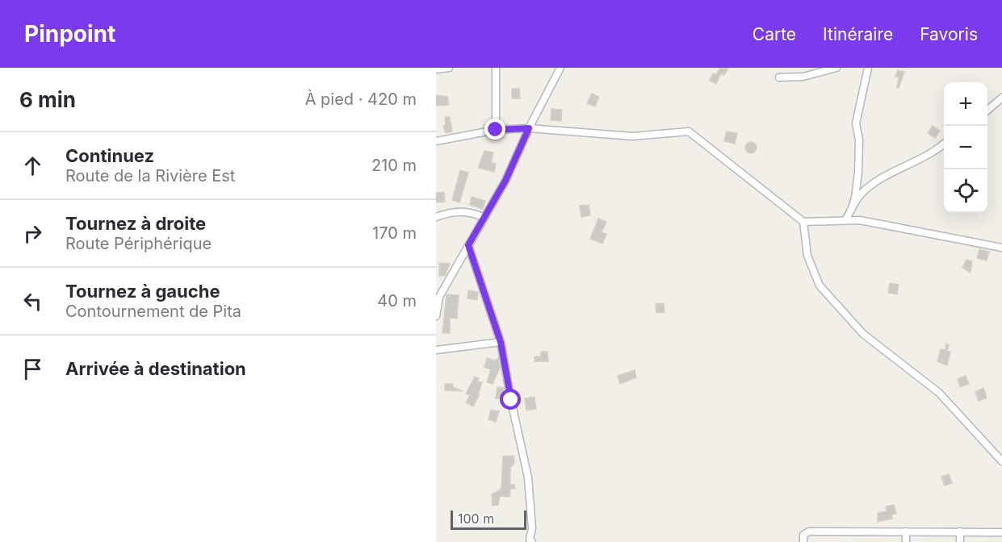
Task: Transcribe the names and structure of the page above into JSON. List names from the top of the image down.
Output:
{
  "scale_bar": "100 m",
  "page": {
    "header": "Pinpoint",
    "nav": ["Carte", "Itinéraire", "Favoris"],
    "heading": ["6 min", "À pied · 420 m"],
    "map_buttons": ["+", "−"],
    "list": [
      ["Continuez", "Route de la Rivière Est", "210 m"],
      ["Tournez à droite", "Route Périphérique", "170 m"],
      ["Tournez à gauche", "Contournement de Pita", "40 m"],
      "Arrivée à destination"
    ],
    "scale": "100 m"
  }
}
